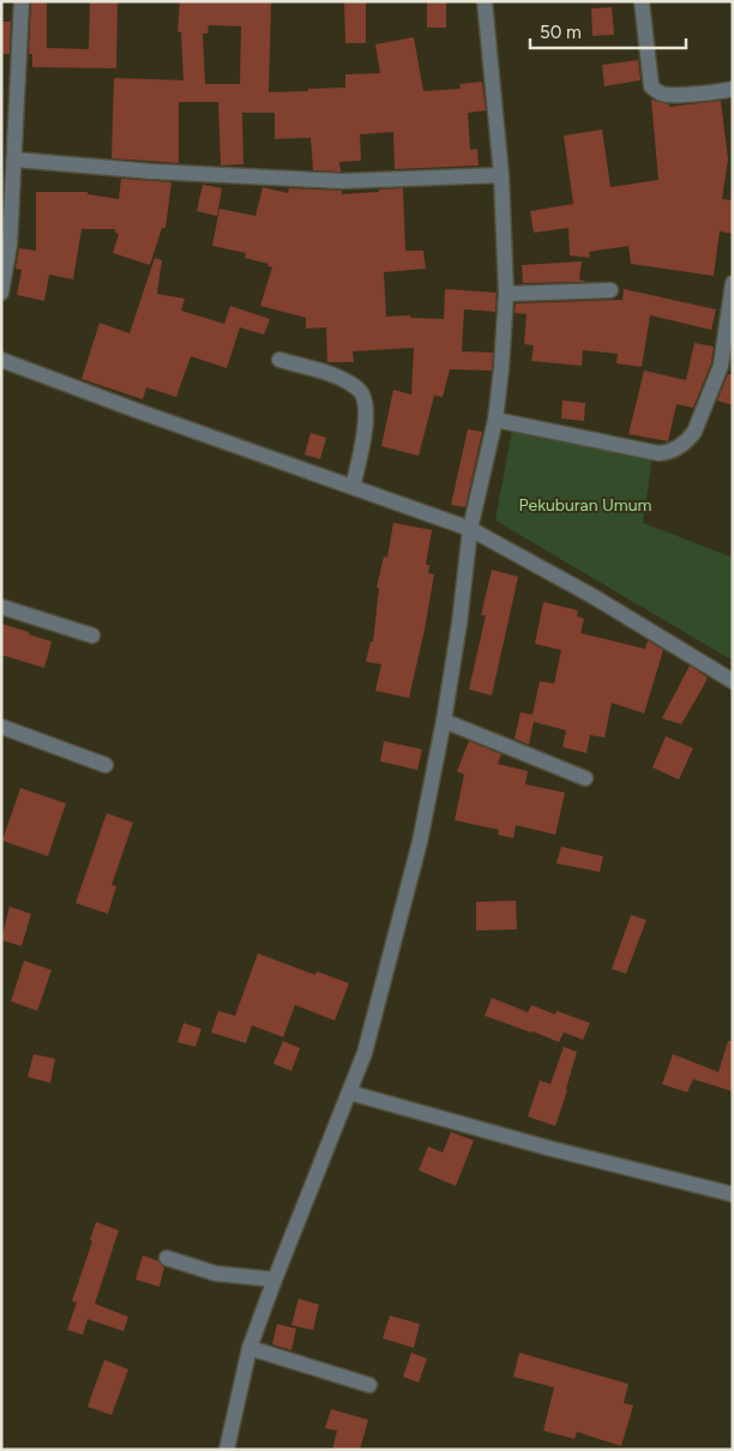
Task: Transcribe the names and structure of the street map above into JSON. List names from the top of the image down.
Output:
{
  "parks": ["Pekuburan Umum"],
  "scale_bar": "50 m"
}
